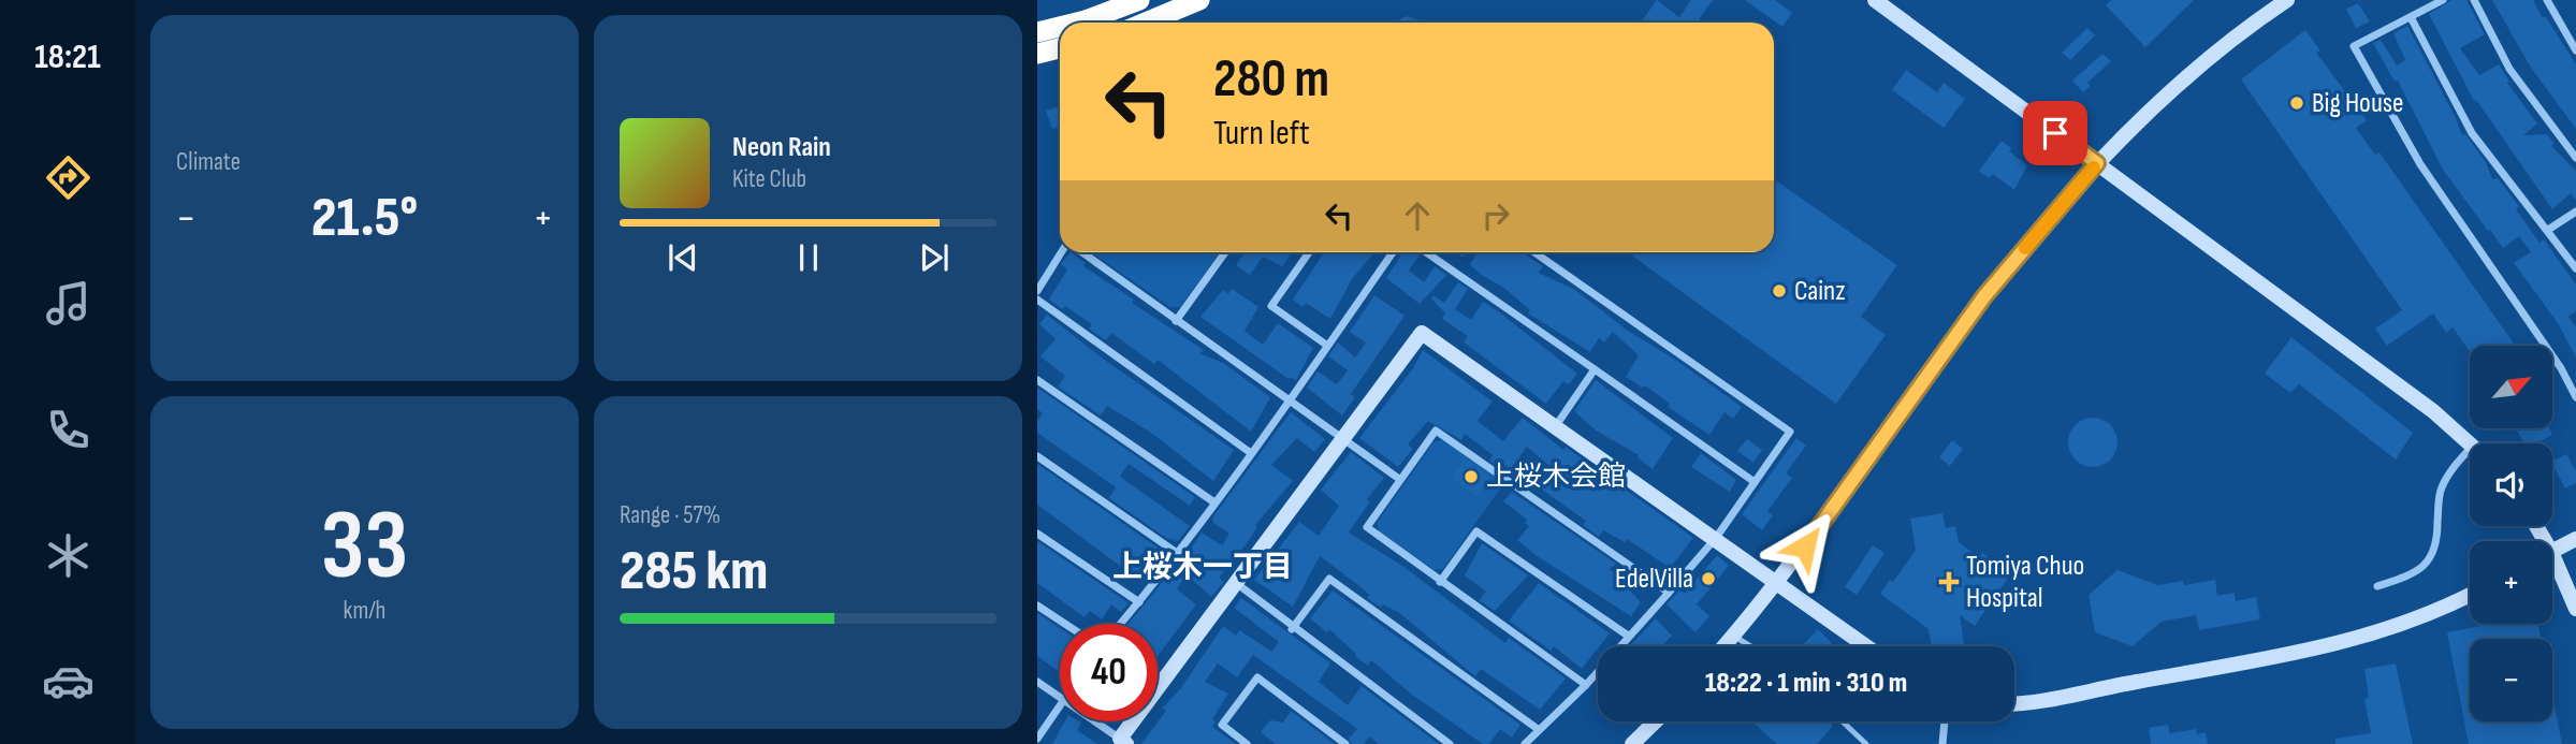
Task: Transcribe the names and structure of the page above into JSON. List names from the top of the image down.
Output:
{
  "districts": ["上桜木一丁目"],
  "places": {
    "other": [
      "Big House",
      "Cainz",
      "上桜木会館",
      "EdelVilla"
    ],
    "health": ["Tomiya Chuo Hospital"]
  },
  "north": "top right",
  "page": {
    "tabs": "18:21",
    "tile": [
      "Climate",
      ["33", "km/h"],
      ["Range · 57%", "285 km"]
    ],
    "turn": ["280 m", "Turn left"],
    "song": ["Neon Rain", "Kite Club"],
    "heat": ["−", "21.5°", "+"],
    "map_buttons": ["+", "−"],
    "limit": "40",
    "trip": "18:22 · 1 min · 310 m"
  }
}
